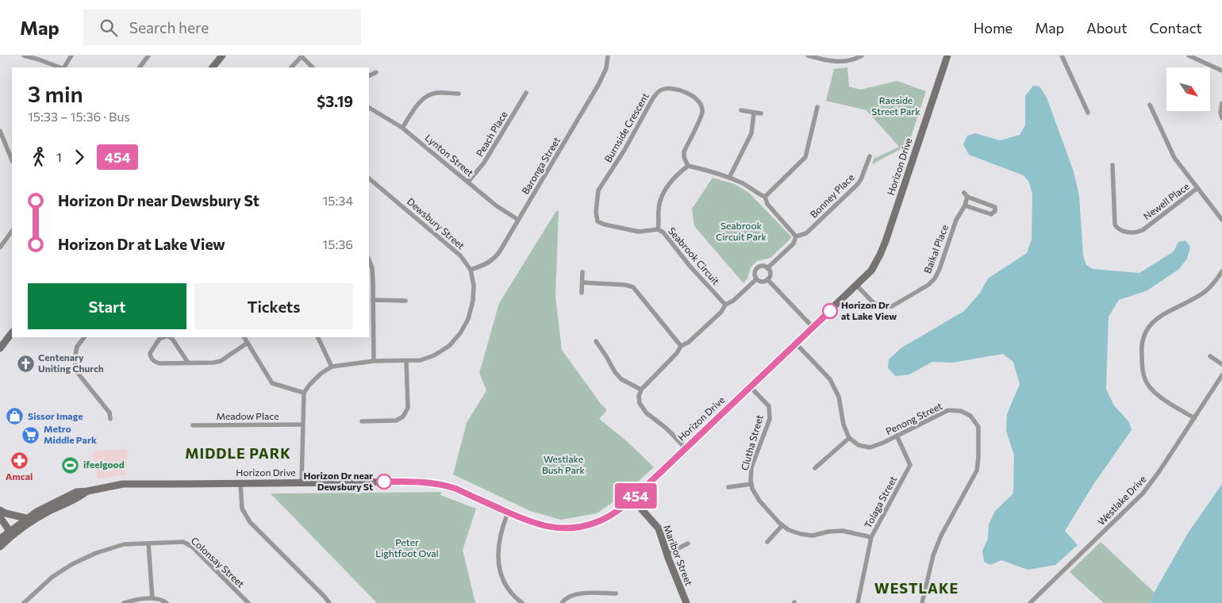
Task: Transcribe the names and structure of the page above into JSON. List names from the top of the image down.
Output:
{
  "streets": {
    "street": [
      "Burnside Crescent",
      "Peach Place",
      "Lynton Street",
      "Baronga Street",
      "Horizon Drive",
      "Bonney Place",
      "Newell Place",
      "Dewsbury Street",
      "Baikal Place",
      "Seabrook Circuit",
      "Meadow Place",
      "Penong Street",
      "Clutha Street",
      "Westlake Drive",
      "Tolaga Street",
      "Maribor Street",
      "Colonsay Street"
    ]
  },
  "crossings": [
    ["Burnside Crescent", "Seabrook Circuit"],
    ["Peach Place", "Lynton Street"],
    ["Lynton Street", "Baronga Street"],
    ["Baronga Street", "Dewsbury Street"],
    ["Horizon Drive", "Baikal Place"],
    ["Horizon Drive", "Clutha Street"],
    ["Horizon Drive", "Maribor Street"],
    ["Penong Street", "Tolaga Street"],
    ["Clutha Street", "Tolaga Street"]
  ],
  "districts": ["MIDDLE PARK", "WESTLAKE"],
  "parks": [
    "Raeside Street Park",
    "Seabrook Circuit Park",
    "Westlake Bush Park",
    "Peter Lightfoot Oval"
  ],
  "places": {
    "other": ["Horizon Dr at Lake View", "Horizon Dr near Dewsbury St"],
    "church": ["Centenary Uniting Church"],
    "shop": ["Sissor Image"],
    "supermarket": ["Metro Middle Park"],
    "pharmacy": ["Amcal"],
    "sports": ["ifeelgood"]
  },
  "lines": ["bus line 454"],
  "north": "bottom right",
  "page": {
    "header": "Map",
    "search": "Search here",
    "nav": [
      "Home",
      "Map",
      "About",
      "Contact"
    ],
    "on_map": "454",
    "heading": ["3 min", "15:33 – 15:36 · Bus", "$3.19"],
    "legs": ["1", "454"],
    "list": [
      {
        "name": "Horizon Dr near Dewsbury St",
        "value": "15:34"
      },
      {
        "name": "Horizon Dr at Lake View",
        "value": "15:36"
      }
    ],
    "buttons": ["Start", "Tickets"]
  }
}
